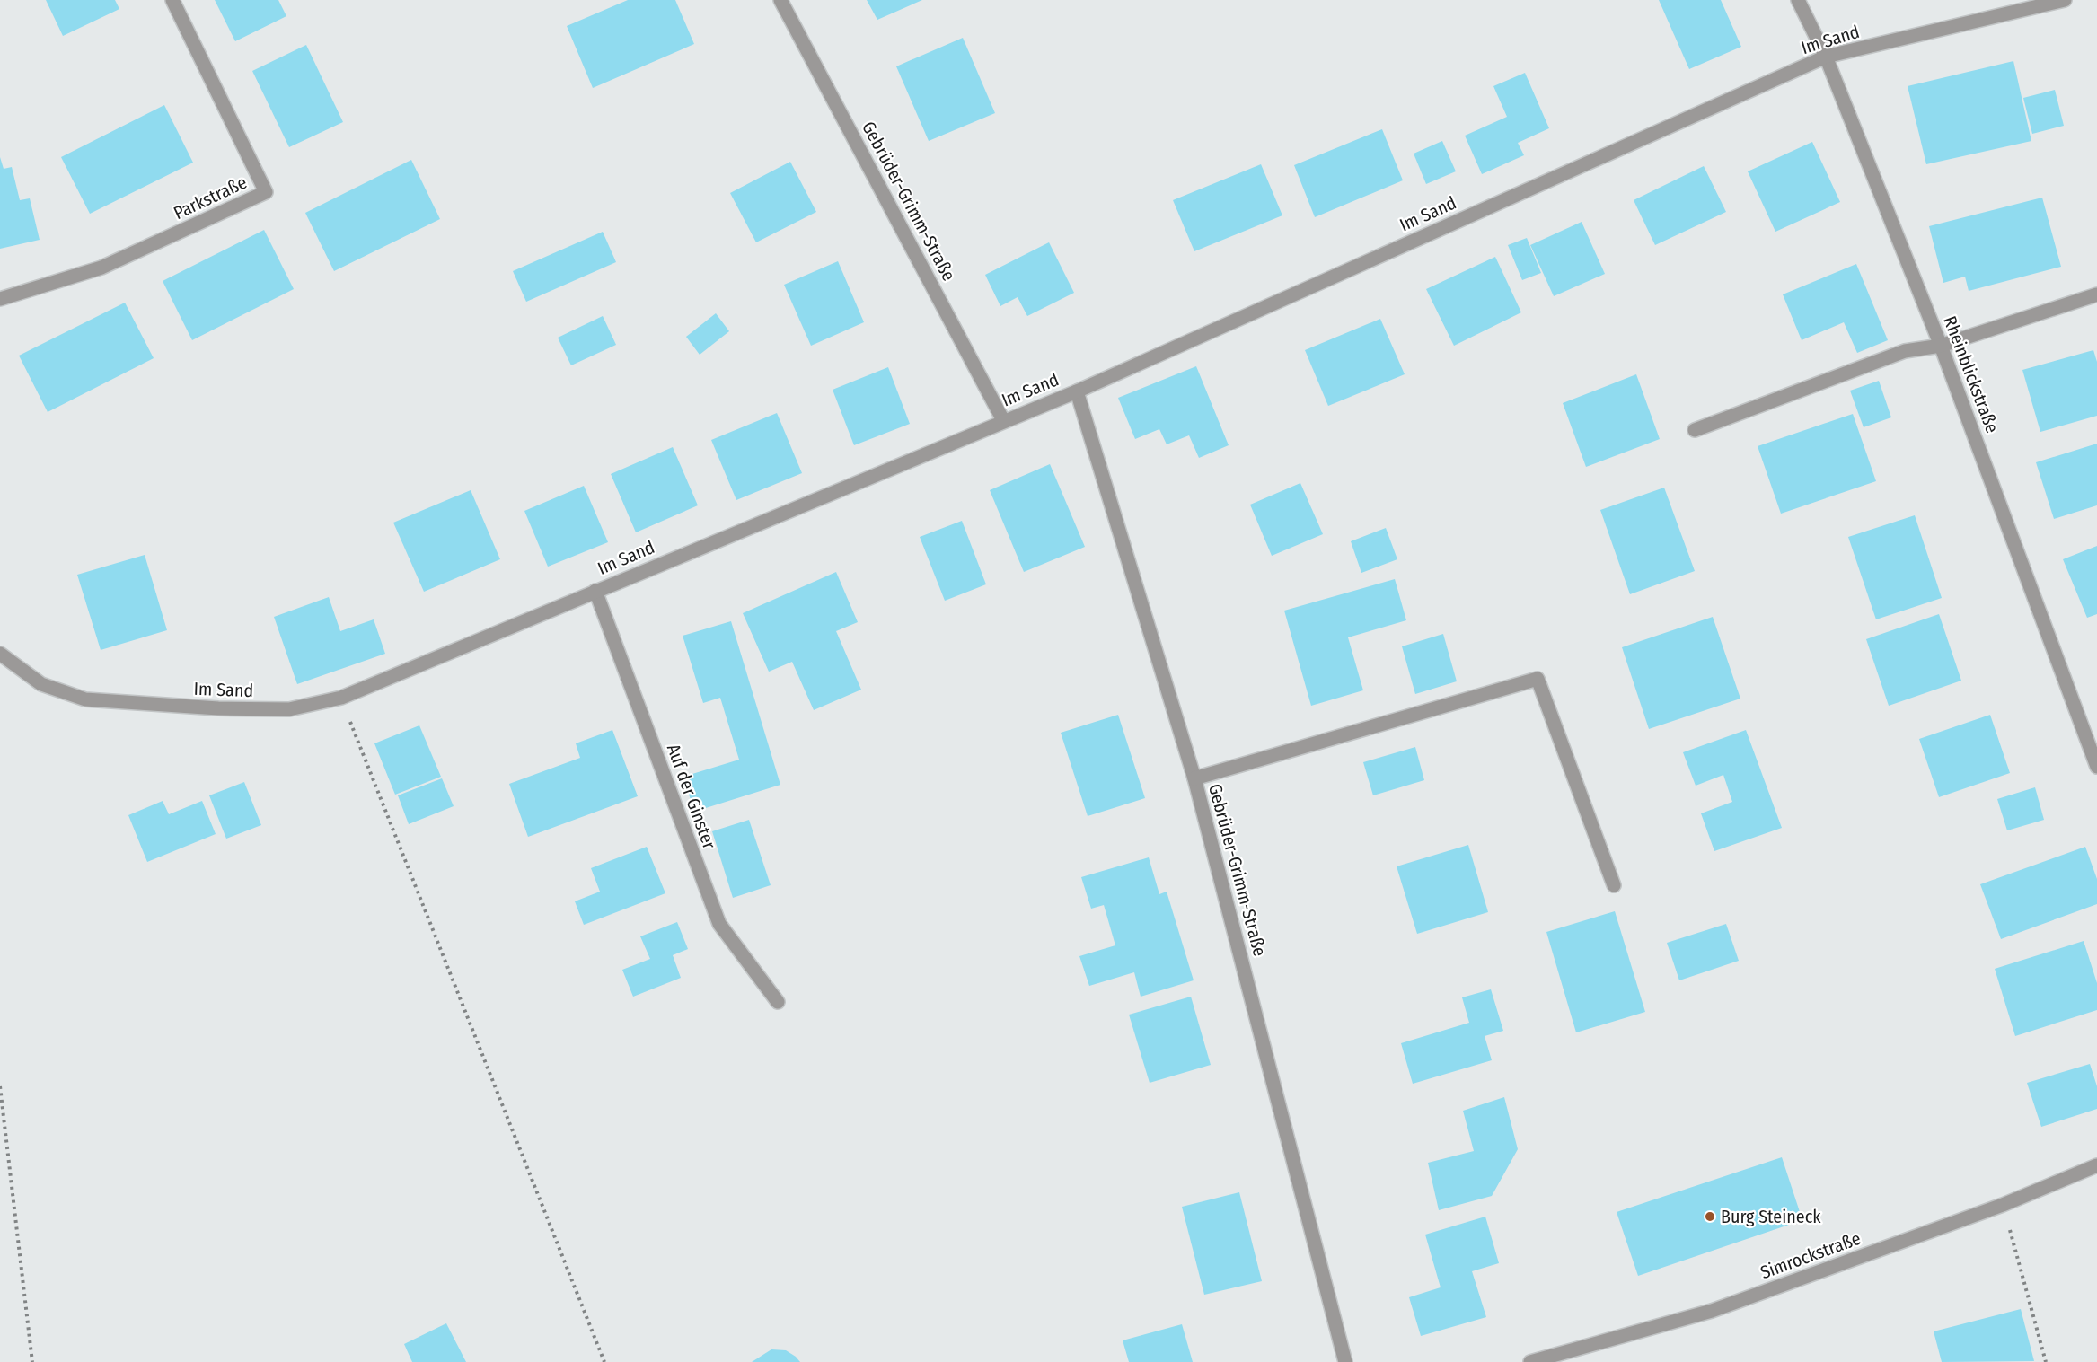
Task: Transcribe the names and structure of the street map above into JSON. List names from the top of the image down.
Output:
{
  "streets": {
    "street": [
      "Im Sand",
      "Parkstraße",
      "Gebrüder-Grimm-Straße",
      "Rheinblickstraße",
      "Auf der Ginster",
      "Simrockstraße"
    ]
  },
  "crossings": [
    ["Im Sand", "Gebrüder-Grimm-Straße"],
    ["Im Sand", "Rheinblickstraße"],
    ["Im Sand", "Auf der Ginster"]
  ],
  "places": ["Burg Steineck"]
}
